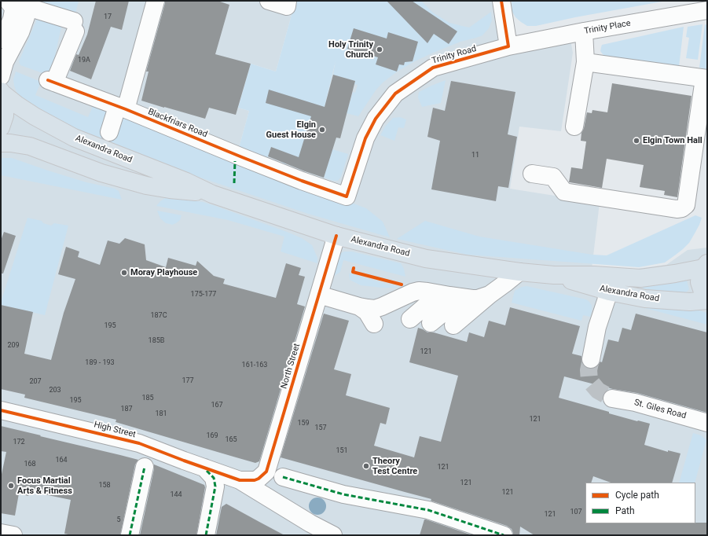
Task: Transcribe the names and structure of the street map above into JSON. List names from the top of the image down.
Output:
{
  "streets": {
    "highway": ["Alexandra Road"],
    "street": [
      "Trinity Place",
      "Trinity Road",
      "Blackfriars Road",
      "North Street",
      "St. Giles Road",
      "High Street"
    ]
  },
  "crossings": [
    ["Trinity Place", "Trinity Road"],
    ["Trinity Road", "Blackfriars Road"],
    ["Alexandra Road", "North Street"],
    ["North Street", "High Street"]
  ],
  "places": [
    "Holy Trinity Church",
    "Elgin Guest House",
    "Elgin Town Hall",
    "Moray Playhouse",
    "Theory Test Centre",
    "Focus Martial Arts & Fitness"
  ],
  "house_numbers": [
    "17",
    "19A",
    "11",
    "175-177",
    "187C",
    "195",
    "185B",
    "209",
    "121",
    "189 - 193",
    "161-163",
    "177",
    "207",
    "203",
    "185",
    "195",
    "167",
    "187",
    "181",
    "121",
    "159",
    "157",
    "169",
    "165",
    "172",
    "151",
    "164",
    "168",
    "121",
    "121",
    "158",
    "121",
    "144",
    "107",
    "121",
    "5"
  ],
  "legend": ["Cycle path", "Path"]
}
